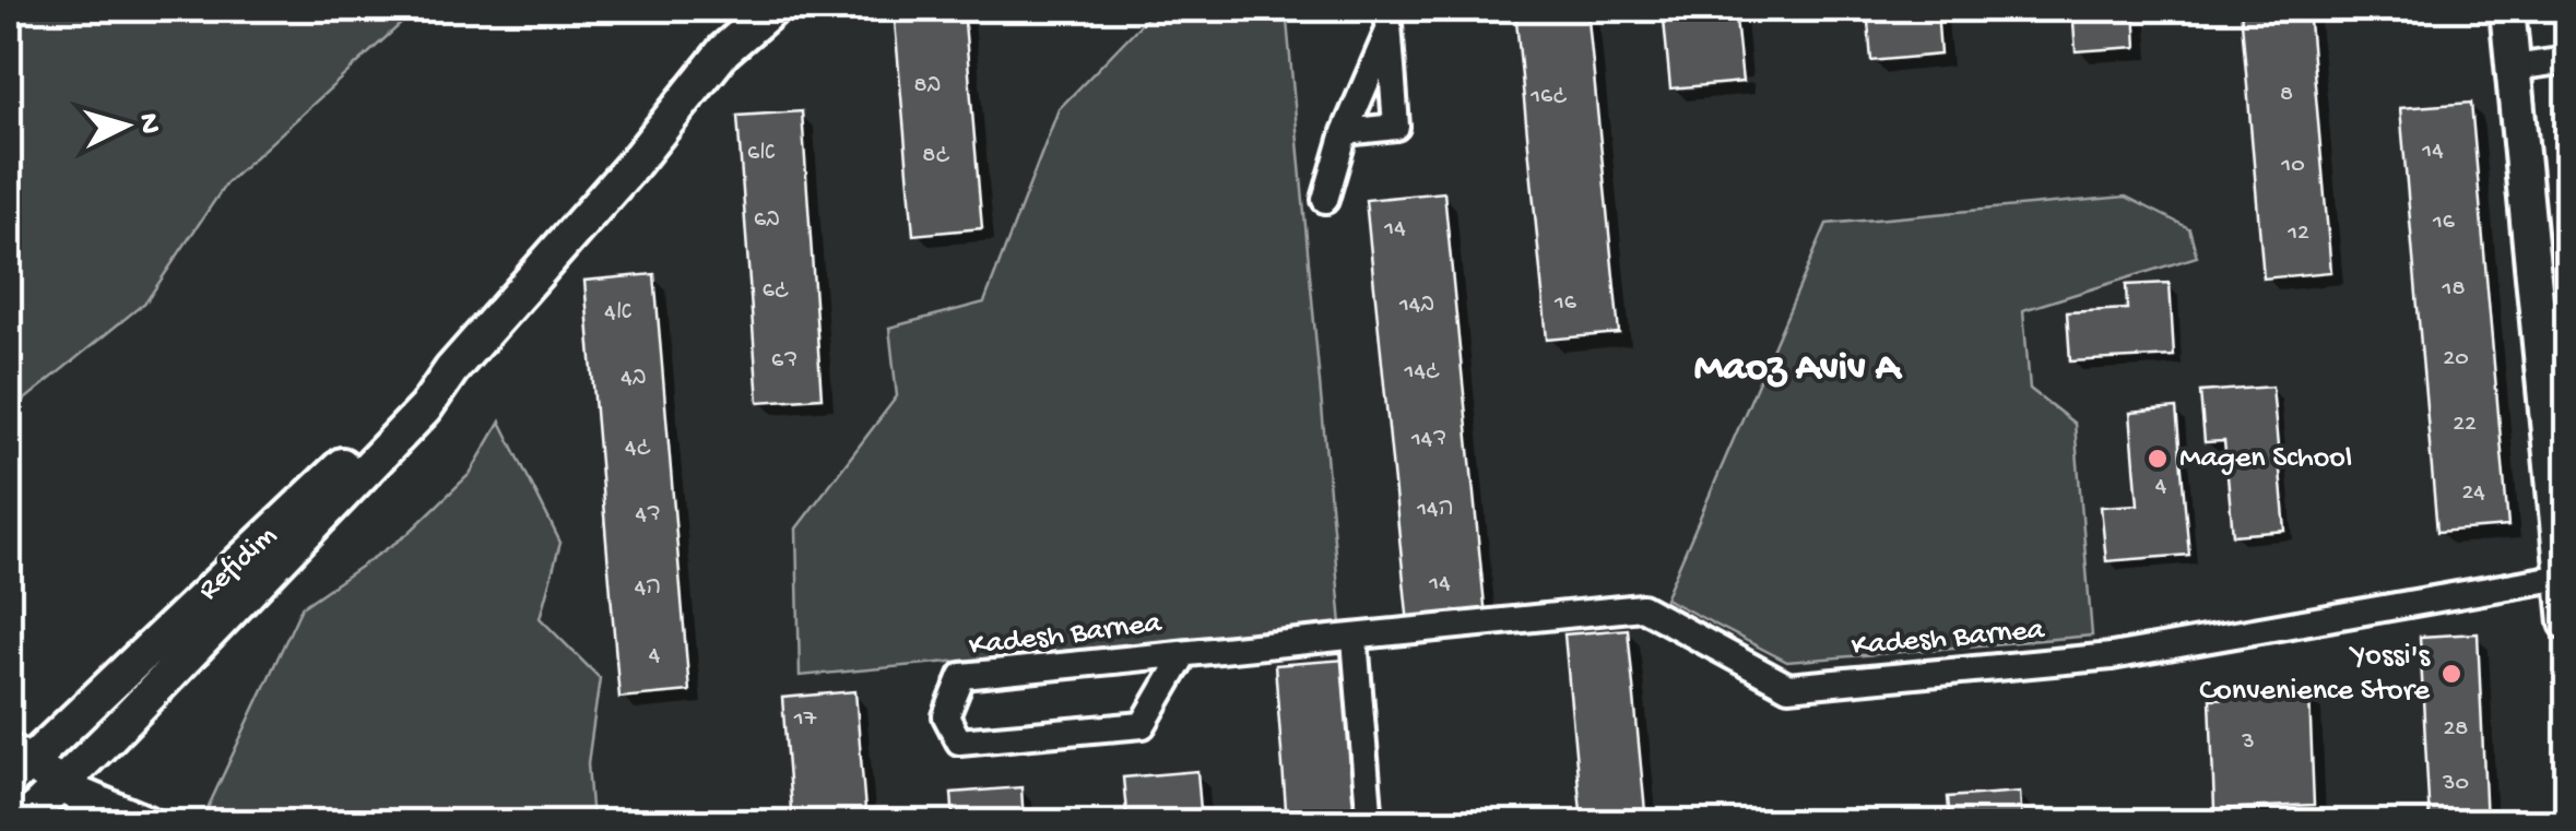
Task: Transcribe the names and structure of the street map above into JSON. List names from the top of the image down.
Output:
{
  "streets": {
    "street": ["Refidim", "Kadesh Barnea"]
  },
  "districts": ["Maoz Aviv A"],
  "places": ["Magen School", "Yossi's Convenience Store"],
  "house_numbers": [
    "8ב",
    "8",
    "16ג",
    "14",
    "6א",
    "8ג",
    "10",
    "6ב",
    "16",
    "14",
    "12",
    "18",
    "6ג",
    "16",
    "14ב",
    "4א",
    "20",
    "6ד",
    "14ג",
    "4ב",
    "22",
    "14ד",
    "4ג",
    "4",
    "24",
    "14ה",
    "4ד",
    "14",
    "4ה",
    "4",
    "17",
    "28",
    "3",
    "30"
  ],
  "north": "right"
}
